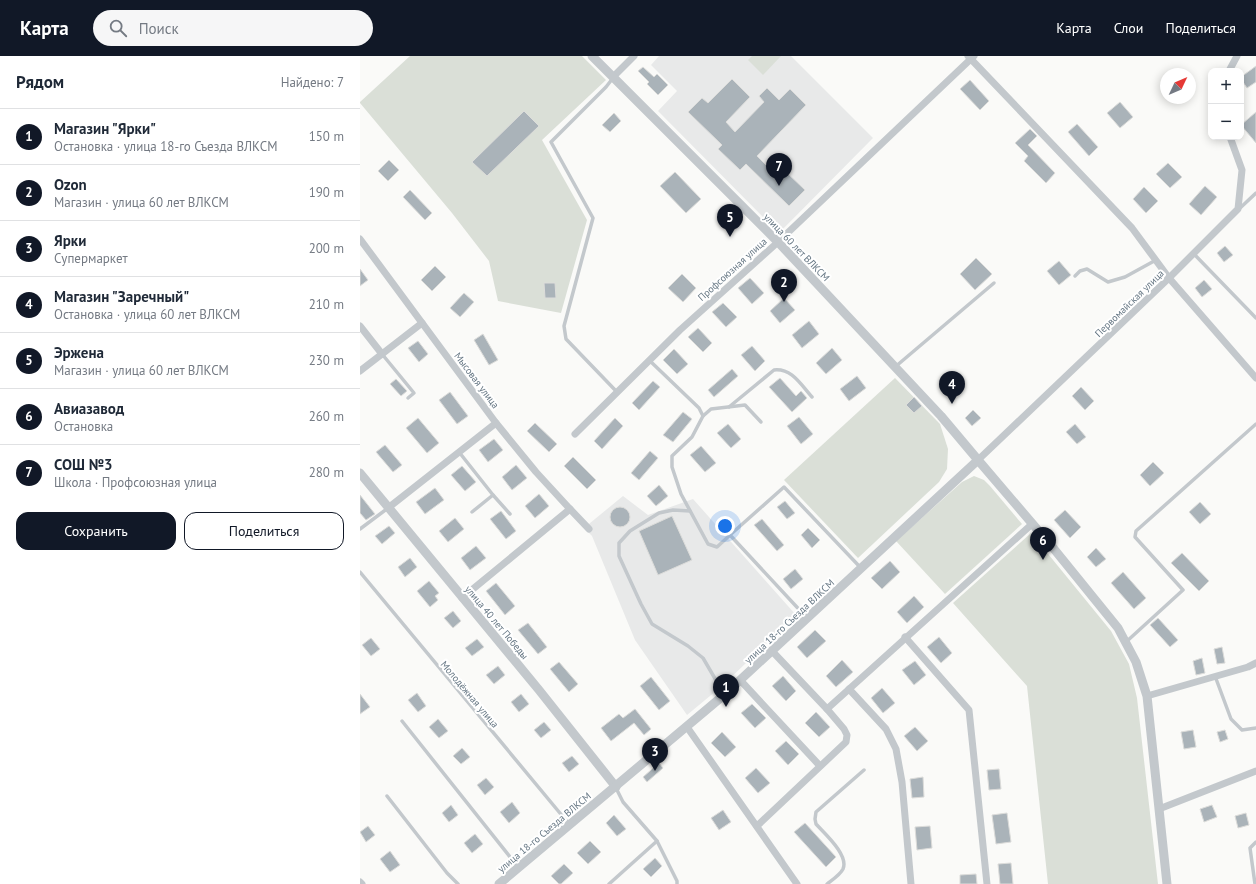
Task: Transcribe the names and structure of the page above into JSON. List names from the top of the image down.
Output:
{
  "streets": {
    "street": [
      "улица 60 лет ВЛКСМ",
      "Профсоюзная улица",
      "Первомайская улица",
      "Мысовая улица",
      "улица 18-го Съезда ВЛКСМ",
      "улица 40 лет Победы"
    ],
    "lane": ["Молодёжная улица"]
  },
  "crossings": [
    ["улица 60 лет ВЛКСМ", "Профсоюзная улица"],
    ["улица 60 лет ВЛКСМ", "Первомайская улица"],
    ["улица 60 лет ВЛКСМ", "улица 18-го Съезда ВЛКСМ"],
    ["Первомайская улица", "улица 18-го Съезда ВЛКСМ"],
    ["Мысовая улица", "улица 40 лет Победы"],
    ["улица 18-го Съезда ВЛКСМ", "улица 40 лет Победы"],
    ["улица 18-го Съезда ВЛКСМ", "Молодёжная улица"]
  ],
  "north": "top right",
  "page": {
    "header": "Карта",
    "search": "Поиск",
    "nav": ["Карта", "Слои", "Поделиться"],
    "heading": ["Рядом", "Найдено: 7"],
    "map_buttons": ["+", "−"],
    "list": [
      {
        "mark": "1",
        "name": "Магазин \"Ярки\"",
        "note": "Остановка · улица 18-го Съезда ВЛКСМ",
        "value": "150 m"
      },
      {
        "mark": "2",
        "name": "Ozon",
        "note": "Магазин · улица 60 лет ВЛКСМ",
        "value": "190 m"
      },
      {
        "mark": "3",
        "name": "Ярки",
        "note": "Супермаркет",
        "value": "200 m"
      },
      {
        "mark": "4",
        "name": "Магазин \"Заречный\"",
        "note": "Остановка · улица 60 лет ВЛКСМ",
        "value": "210 m"
      },
      {
        "mark": "5",
        "name": "Эржена",
        "note": "Магазин · улица 60 лет ВЛКСМ",
        "value": "230 m"
      },
      {
        "mark": "6",
        "name": "Авиазавод",
        "note": "Остановка",
        "value": "260 m"
      },
      {
        "mark": "7",
        "name": "СОШ №3",
        "note": "Школа · Профсоюзная улица",
        "value": "280 m"
      }
    ],
    "pins": [
      "7",
      "5",
      "2",
      "4",
      "6",
      "1",
      "3"
    ],
    "buttons": ["Сохранить", "Поделиться"]
  }
}
